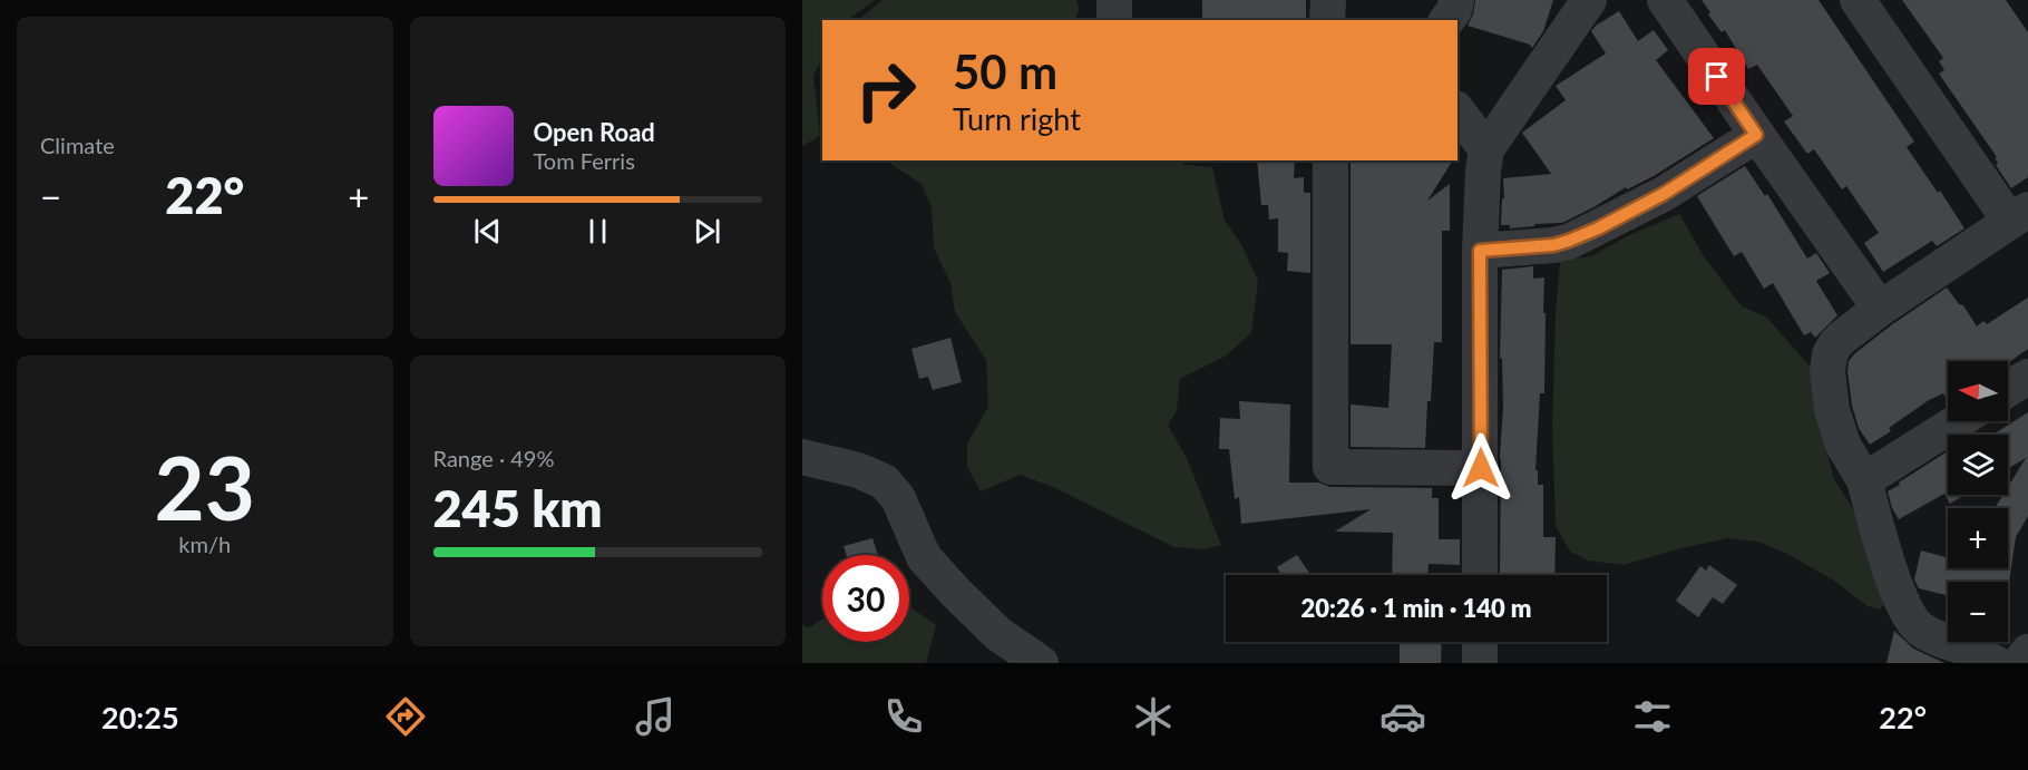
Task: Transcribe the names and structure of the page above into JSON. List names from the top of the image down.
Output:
{
  "north": "left",
  "page": {
    "tile": [
      "Climate",
      ["23", "km/h"],
      ["Range · 49%", "245 km"]
    ],
    "turn": ["50 m", "Turn right"],
    "song": ["Open Road", "Tom Ferris"],
    "heat": ["−", "22°", "+"],
    "map_buttons": ["+", "−"],
    "limit": "30",
    "trip": "20:26 · 1 min · 140 m",
    "tabs": ["20:25", "22°"]
  }
}
